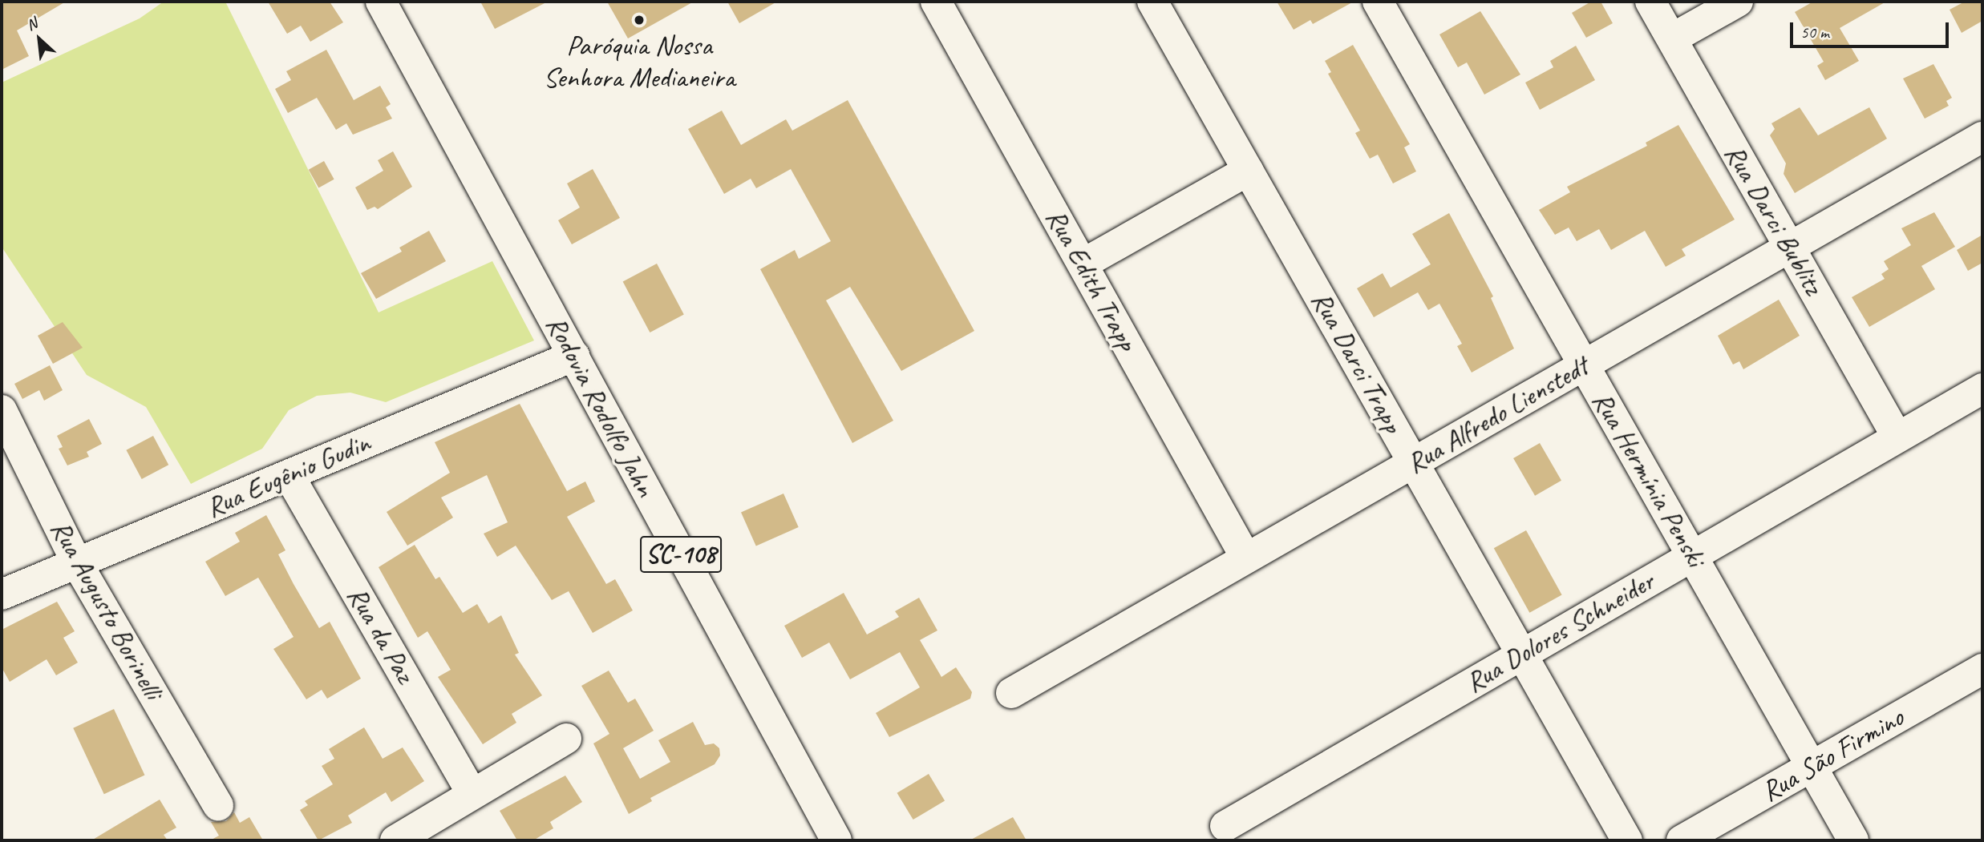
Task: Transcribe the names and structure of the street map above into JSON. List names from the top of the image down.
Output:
{
  "streets": {
    "street": [
      "Rua Darci Bublitz",
      "Rua Edith Trapp",
      "Rua Darci Trapp",
      "Rodovia Rodolfo Jahn",
      "Rua Alfredo Lienstedt",
      "Rua Eugênio Gudin",
      "Rua Hermínia Penski",
      "SC-108",
      "Rua Augusto Borinelli",
      "Rua Dolores Schneider",
      "Rua da Paz",
      "Rua São Firmino"
    ]
  },
  "crossings": [
    ["Rua Darci Bublitz", "Rua Alfredo Lienstedt"],
    ["Rua Darci Bublitz", "Rua Dolores Schneider"],
    ["Rua Edith Trapp", "Rua Alfredo Lienstedt"],
    ["Rua Darci Trapp", "Rua Alfredo Lienstedt"],
    ["Rua Darci Trapp", "Rua Dolores Schneider"],
    ["Rodovia Rodolfo Jahn", "Rua Eugênio Gudin"],
    ["Rua Alfredo Lienstedt", "Rua Hermínia Penski"],
    ["Rua Eugênio Gudin", "Rua Augusto Borinelli"],
    ["Rua Eugênio Gudin", "Rua da Paz"],
    ["Rua Hermínia Penski", "Rua Dolores Schneider"],
    ["Rua Hermínia Penski", "Rua São Firmino"]
  ],
  "places": ["Paróquia Nossa Senhora Medianeira"],
  "scale_bar": "50 m",
  "north": "top left"
}
